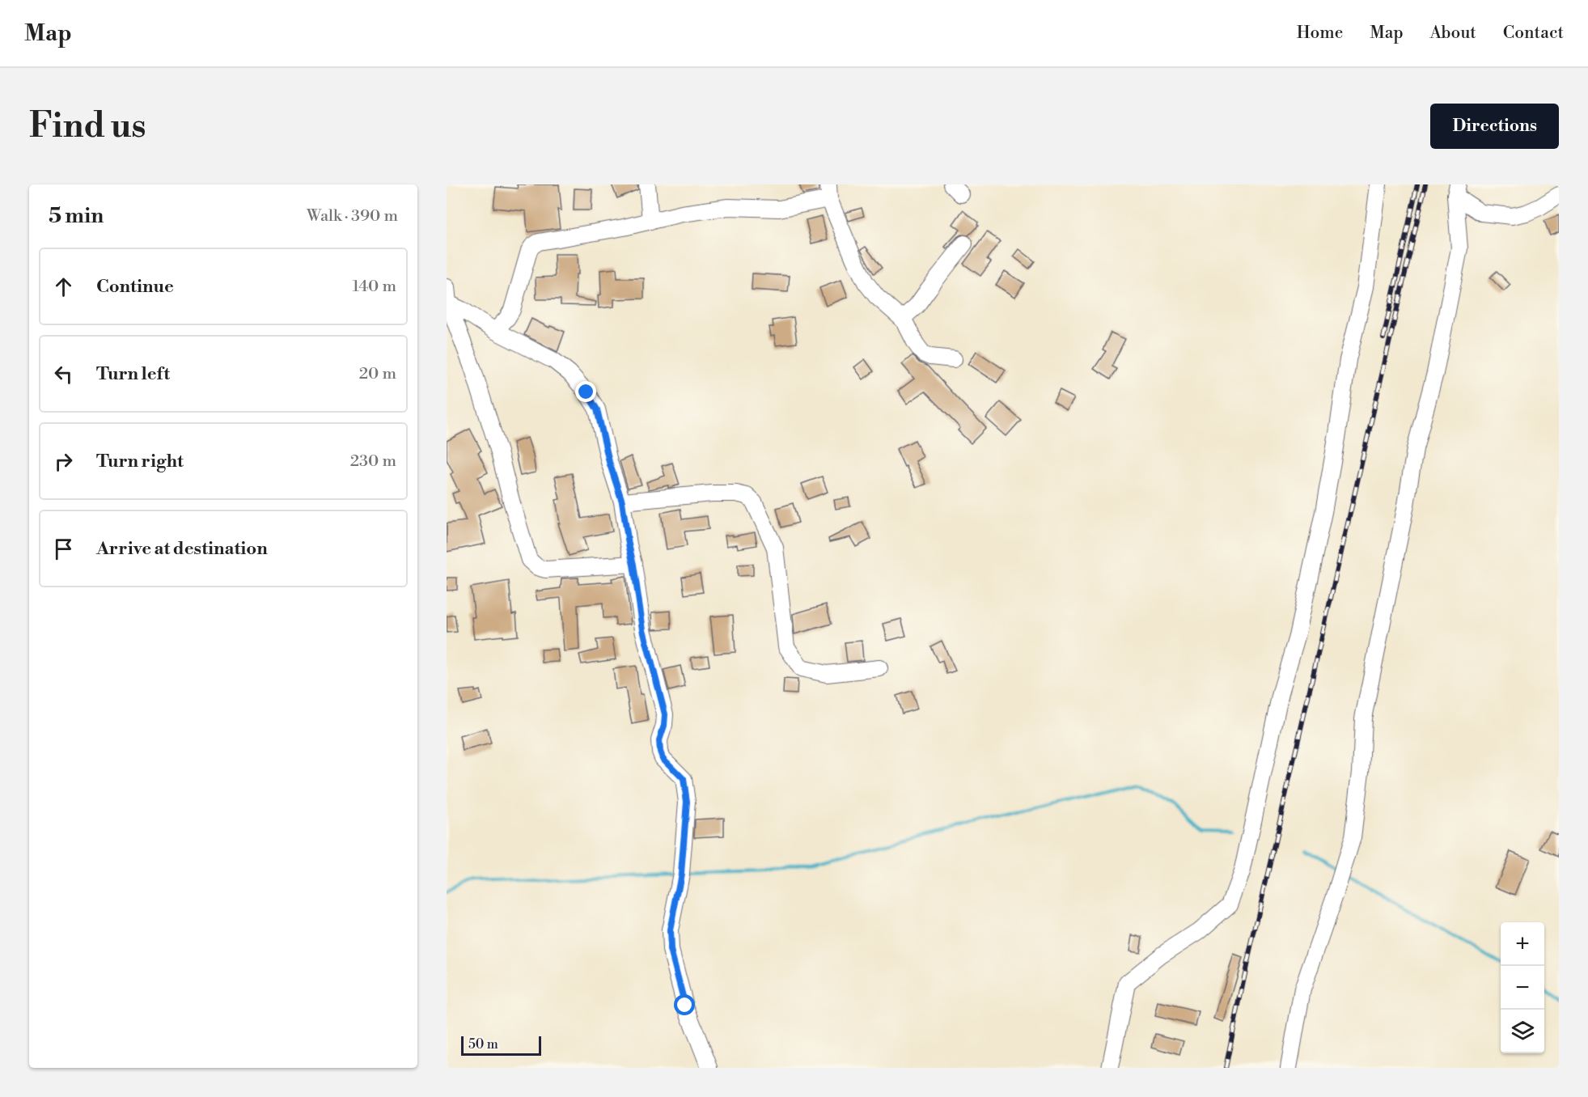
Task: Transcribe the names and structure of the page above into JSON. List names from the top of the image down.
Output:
{
  "scale_bar": "50 m",
  "page": {
    "header": "Map",
    "nav": [
      "Home",
      "Map",
      "About",
      "Contact"
    ],
    "buttons": "Directions",
    "title": "Find us",
    "heading": ["5 min", "Walk · 390 m"],
    "list": [
      ["Continue", "140 m"],
      ["Turn left", "20 m"],
      ["Turn right", "230 m"],
      "Arrive at destination"
    ],
    "map_buttons": ["+", "−"],
    "scale": "50 m"
  }
}
